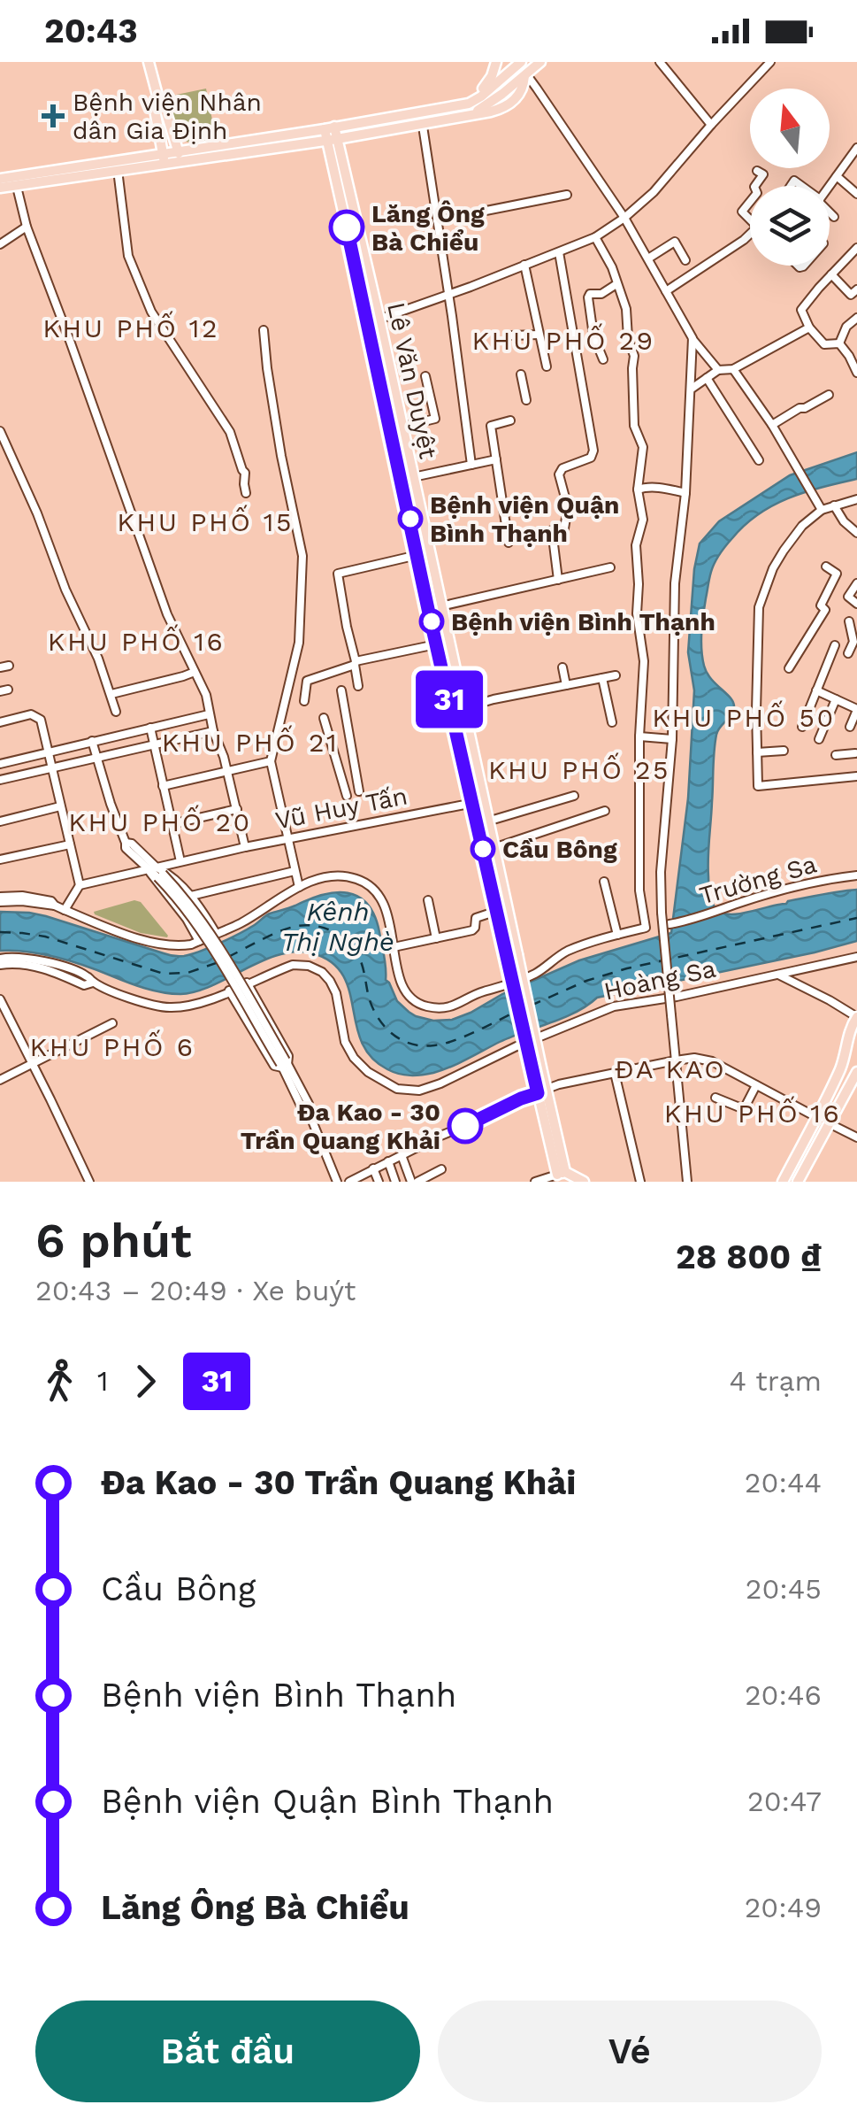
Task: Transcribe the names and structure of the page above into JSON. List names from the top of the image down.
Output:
{
  "streets": {
    "main road": ["Lê Văn Duyệt"],
    "street": ["Vũ Huy Tấn", "Trường Sa", "Hoàng Sa"]
  },
  "crossings": [
    ["Lê Văn Duyệt", "Vũ Huy Tấn"]
  ],
  "districts": [
    "KHU PHỐ 12",
    "KHU PHỐ 29",
    "KHU PHỐ 15",
    "KHU PHỐ 16",
    "KHU PHỐ 50",
    "KHU PHỐ 21",
    "KHU PHỐ 25",
    "KHU PHỐ 20",
    "KHU PHỐ 6",
    "ĐA KAO",
    "KHU PHỐ 16"
  ],
  "water": ["Kênh Thị Nghè"],
  "places": {
    "health": ["Bệnh viện Nhân dân Gia Định"],
    "other": [
      "Lăng Ông Bà Chiểu",
      "Bệnh viện Quận Bình Thạnh",
      "Bệnh viện Bình Thạnh",
      "Cầu Bông",
      "Đa Kao - 30 Trần Quang Khải"
    ]
  },
  "lines": ["bus line 31"],
  "north": "top",
  "page": {
    "status": "20:43",
    "on_map": "31",
    "heading": ["6 phút", "20:43 – 20:49 · Xe buýt", "28 800 ₫"],
    "legs": ["1", "31", "4 trạm"],
    "list": [
      {
        "name": "Đa Kao - 30 Trần Quang Khải",
        "value": "20:44"
      },
      {
        "name": "Cầu Bông",
        "value": "20:45"
      },
      {
        "name": "Bệnh viện Bình Thạnh",
        "value": "20:46"
      },
      {
        "name": "Bệnh viện Quận Bình Thạnh",
        "value": "20:47"
      },
      {
        "name": "Lăng Ông Bà Chiểu",
        "value": "20:49"
      }
    ],
    "buttons": ["Bắt đầu", "Vé"]
  }
}
